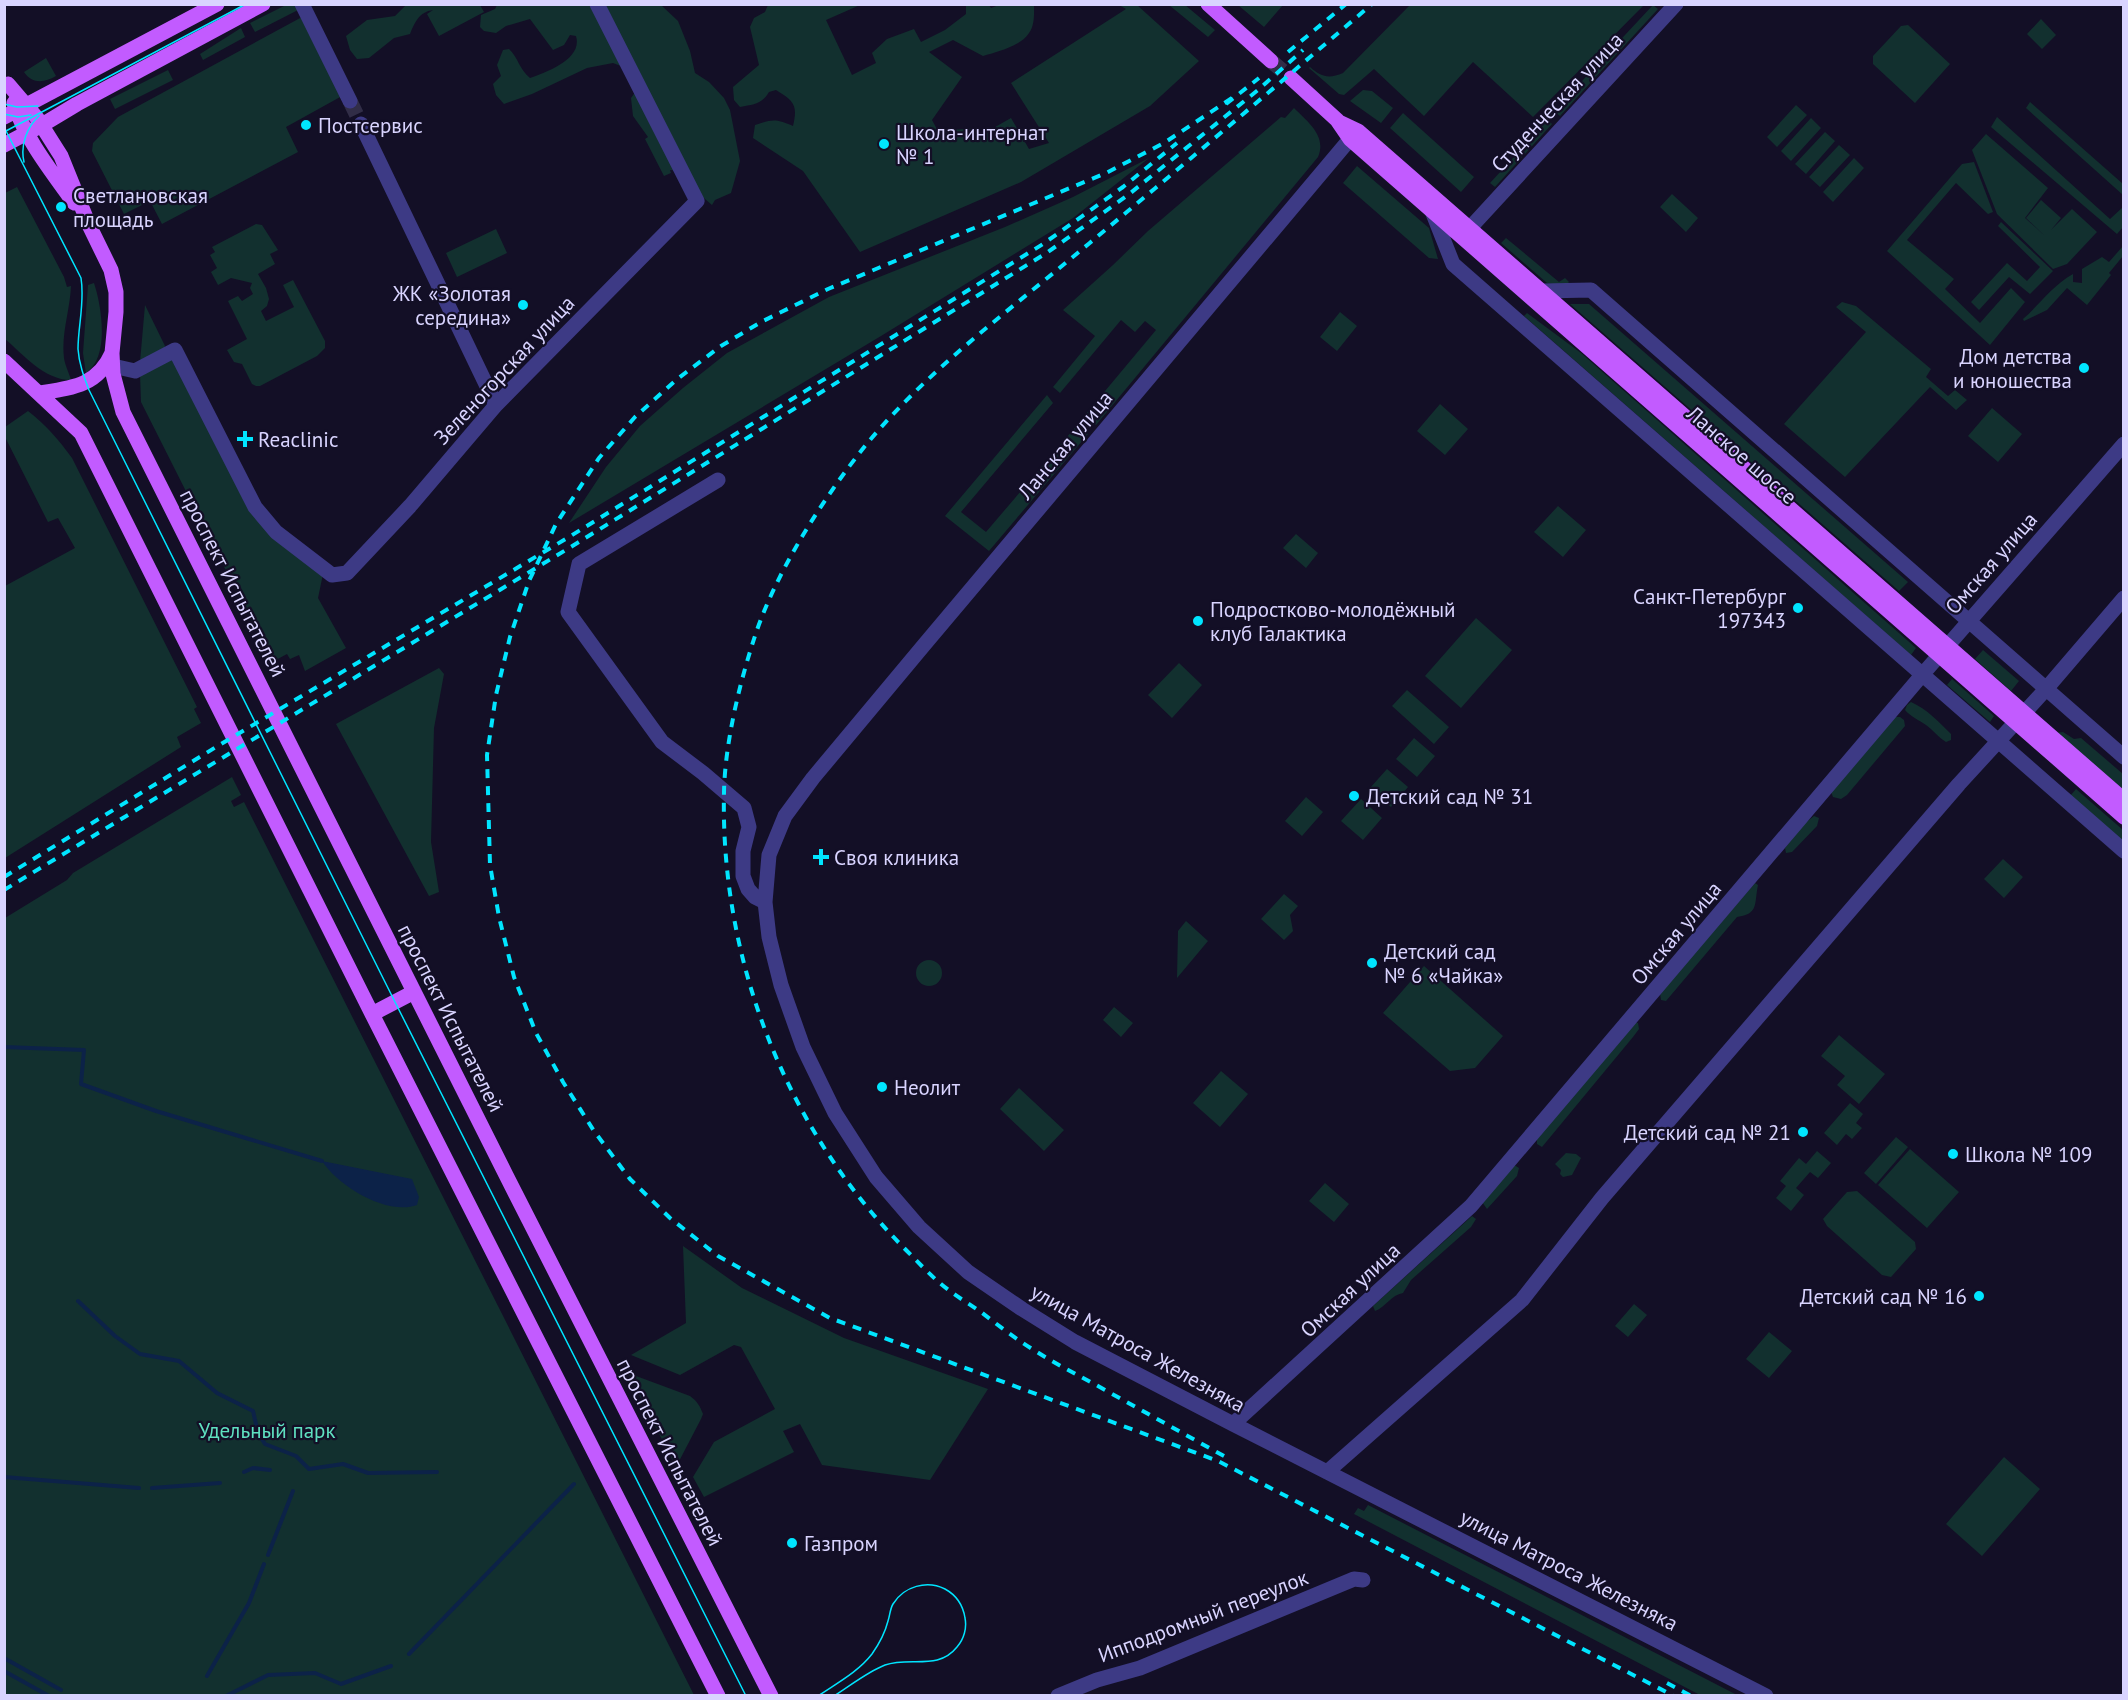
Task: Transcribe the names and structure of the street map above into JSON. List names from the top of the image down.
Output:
{
  "streets": {
    "main road": ["Ланское шоссе", "проспект Испытателей"],
    "street": [
      "Студенческая улица",
      "Зеленогорская улица",
      "Ланская улица",
      "Омская улица",
      "улица Матроса Железняка",
      "Ипподромный переулок"
    ]
  },
  "crossings": [
    ["Студенческая улица", "Ланское шоссе"],
    ["Зеленогорская улица", "проспект Испытателей"],
    ["Ланская улица", "Ланское шоссе"],
    ["Ланская улица", "улица Матроса Железняка"],
    ["Ланское шоссе", "Омская улица"],
    ["Омская улица", "улица Матроса Железняка"]
  ],
  "parks": ["Удельный парк"],
  "places": {
    "other": [
      "Постсервис",
      "Школа-интернат № 1",
      "Светлановская площадь",
      "ЖК «Золотая середина»",
      "Дом детства и юношества",
      "Санкт-Петербург 197343",
      "Подростково-молодёжный клуб Галактика",
      "Детский сад № 31",
      "Детский сад № 6 «Чайка»",
      "Неолит",
      "Детский сад № 21",
      "Школа № 109",
      "Детский сад № 16",
      "Газпром"
    ],
    "health": ["Reaclinic", "Своя клиника"]
  }
}
